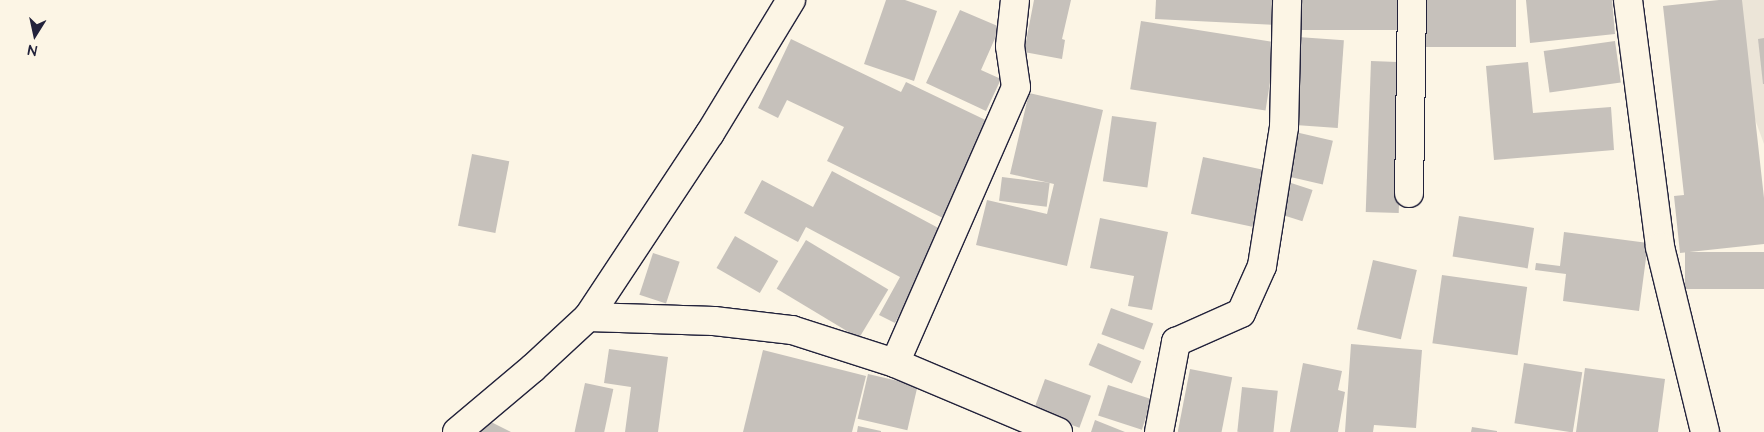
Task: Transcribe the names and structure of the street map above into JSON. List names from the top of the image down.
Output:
{
  "north": "bottom"
}
